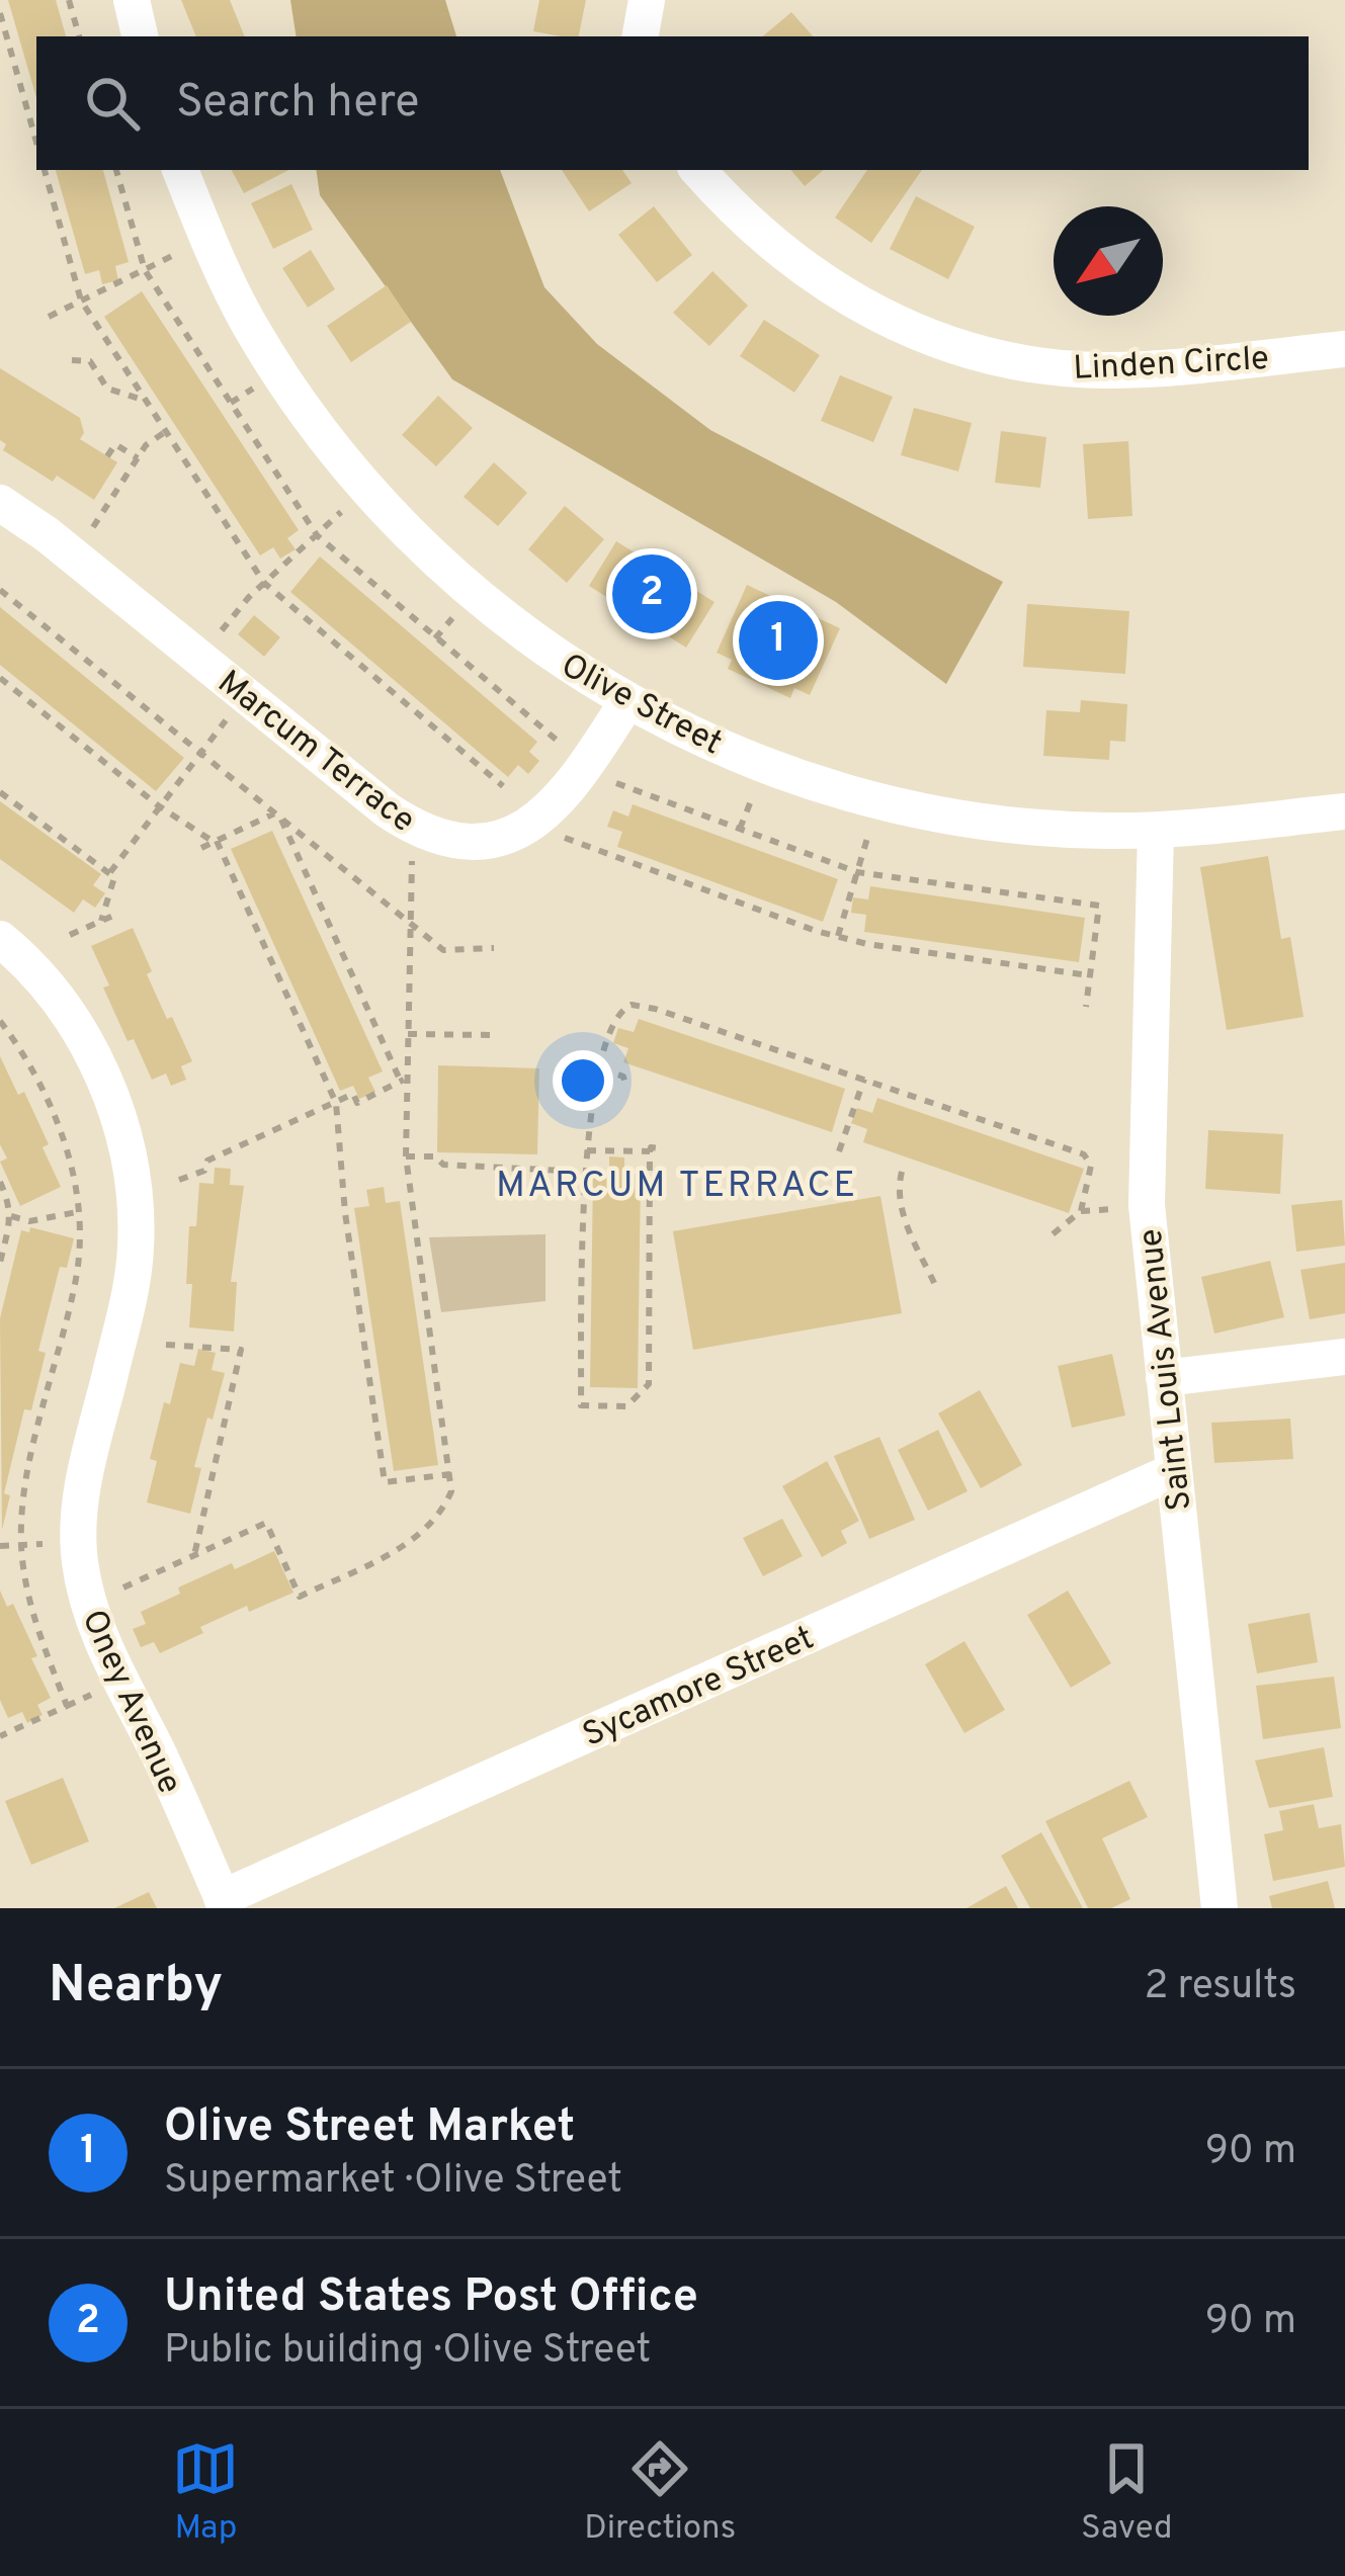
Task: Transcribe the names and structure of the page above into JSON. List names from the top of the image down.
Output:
{
  "streets": {
    "street": [
      "Linden Circle",
      "Olive Street",
      "Marcum Terrace",
      "Saint Louis Avenue",
      "Sycamore Street",
      "Oney Avenue"
    ]
  },
  "crossings": [
    ["Olive Street", "Marcum Terrace"],
    ["Olive Street", "Saint Louis Avenue"],
    ["Saint Louis Avenue", "Sycamore Street"],
    ["Sycamore Street", "Oney Avenue"]
  ],
  "districts": ["MARCUM TERRACE"],
  "north": "bottom left",
  "page": {
    "search": "Search here",
    "pins": ["2", "1"],
    "heading": ["Nearby", "2 results"],
    "list": [
      {
        "mark": "1",
        "name": "Olive Street Market",
        "note": "Supermarket · Olive Street",
        "value": "90 m"
      },
      {
        "mark": "2",
        "name": "United States Post Office",
        "note": "Public building · Olive Street",
        "value": "90 m"
      }
    ],
    "nav": ["Map", "Directions", "Saved"]
  }
}
